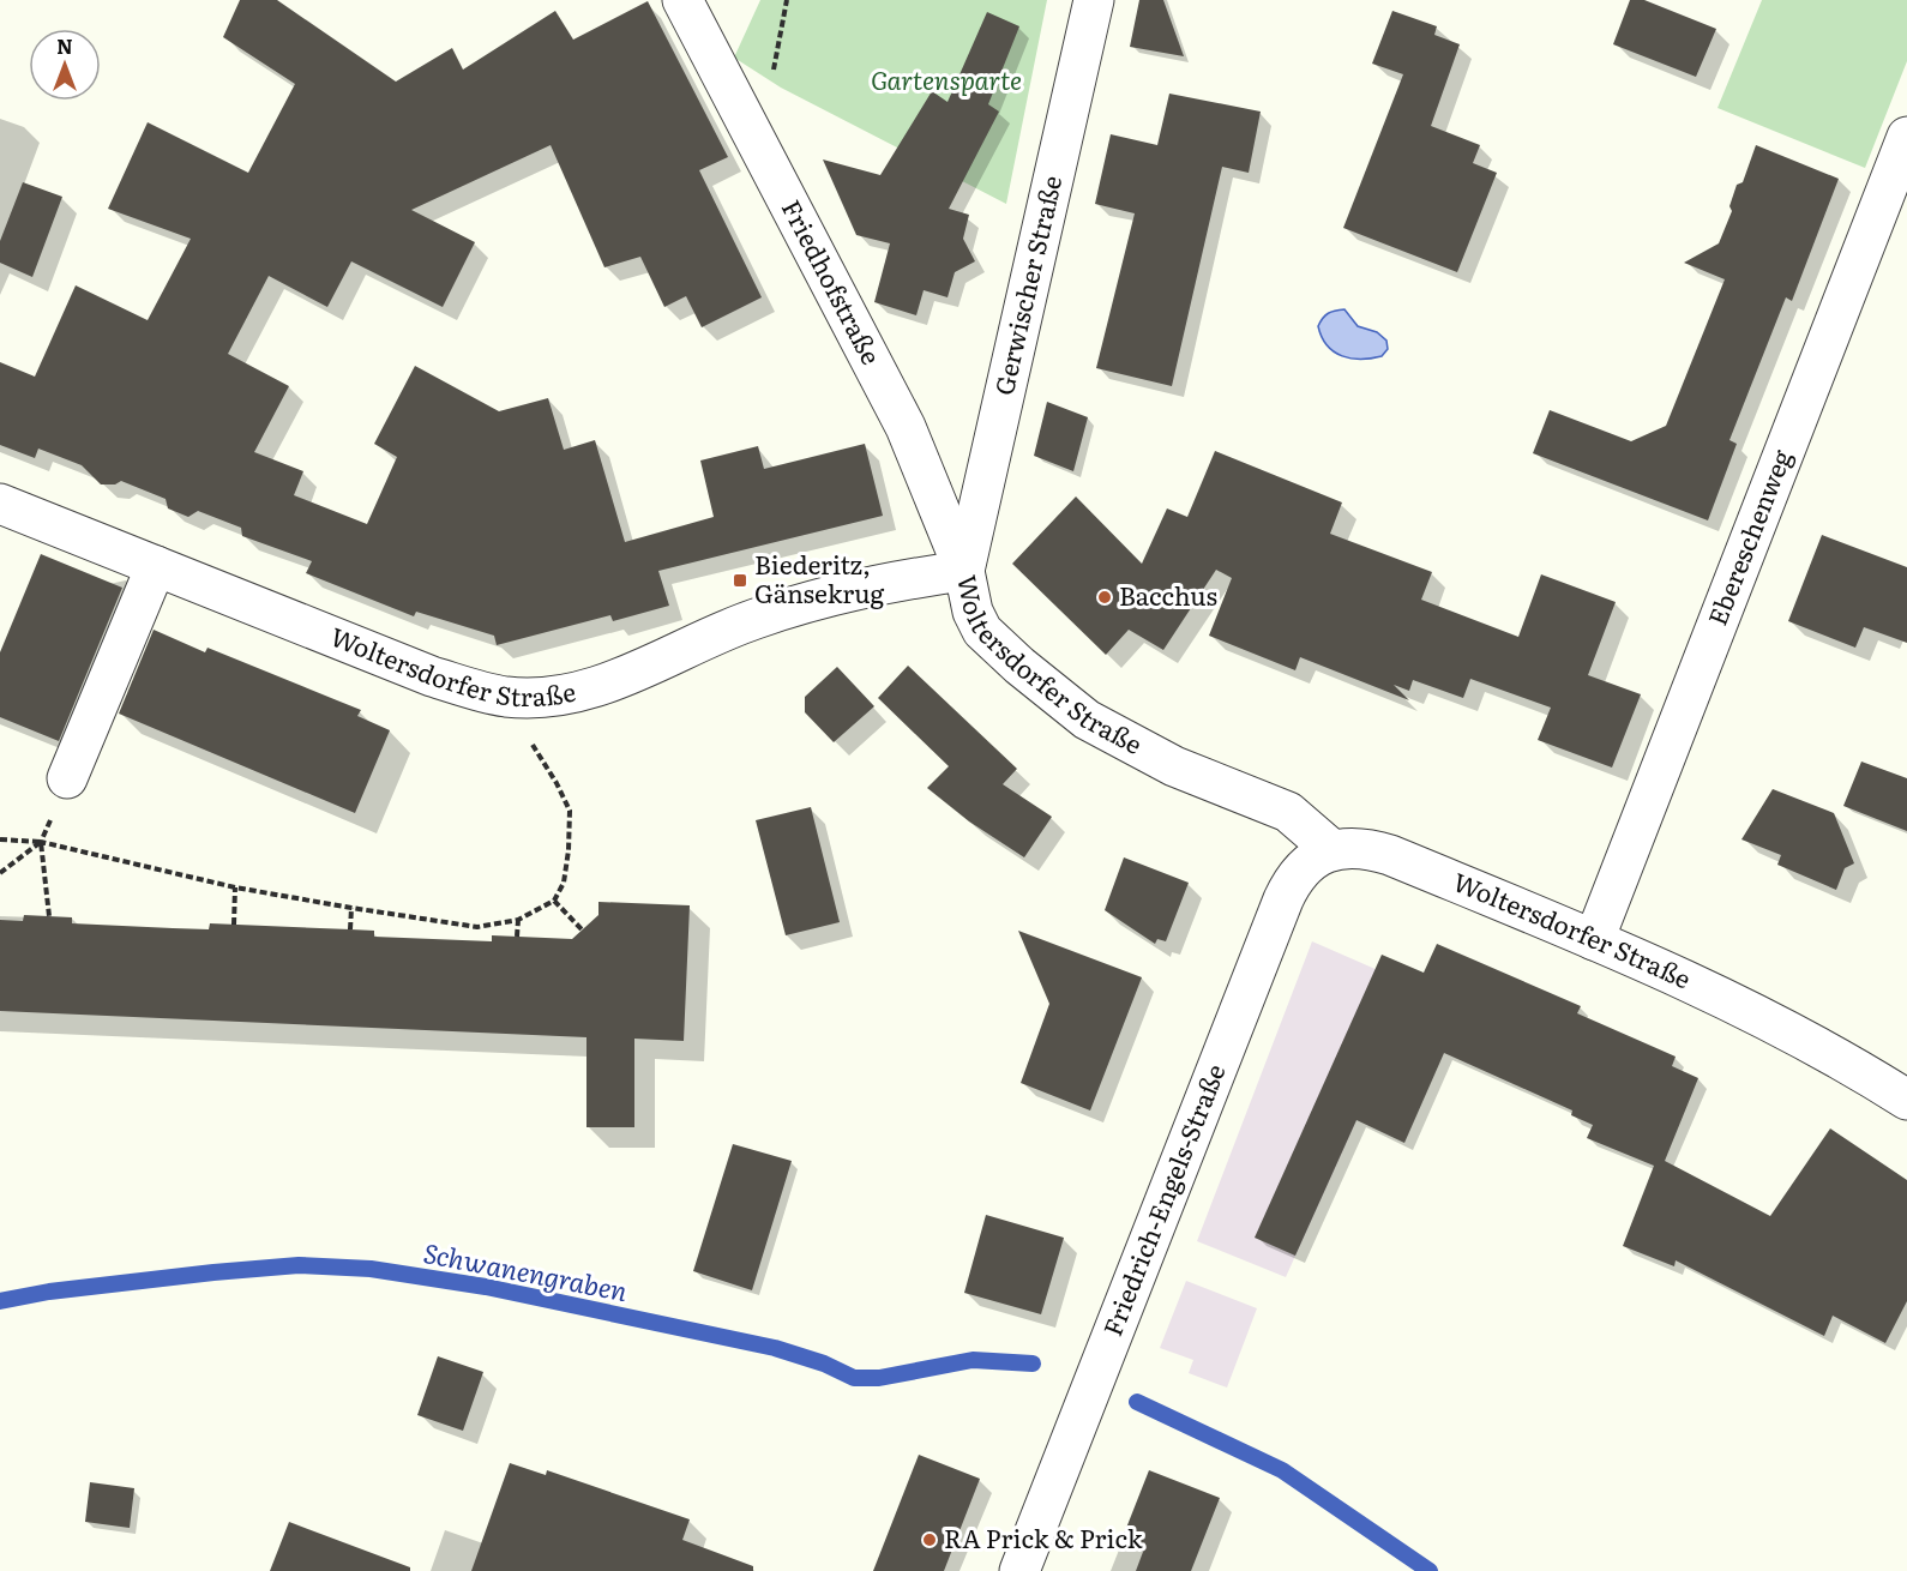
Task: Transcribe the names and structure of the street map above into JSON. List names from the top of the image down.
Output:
{
  "streets": {
    "street": [
      "Friedhofstraße",
      "Gerwischer Straße",
      "Ebereschenweg",
      "Woltersdorfer Straße",
      "Friedrich-Engels-Straße"
    ]
  },
  "crossings": [
    ["Friedhofstraße", "Gerwischer Straße"],
    ["Friedhofstraße", "Woltersdorfer Straße"],
    ["Gerwischer Straße", "Woltersdorfer Straße"],
    ["Ebereschenweg", "Woltersdorfer Straße"],
    ["Woltersdorfer Straße", "Friedrich-Engels-Straße"]
  ],
  "water": ["Schwanengraben"],
  "parks": ["Gartensparte"],
  "places": {
    "transit": ["Biederitz, Gänsekrug"],
    "other": ["Bacchus", "RA Prick & Prick"]
  },
  "north": "top"
}
